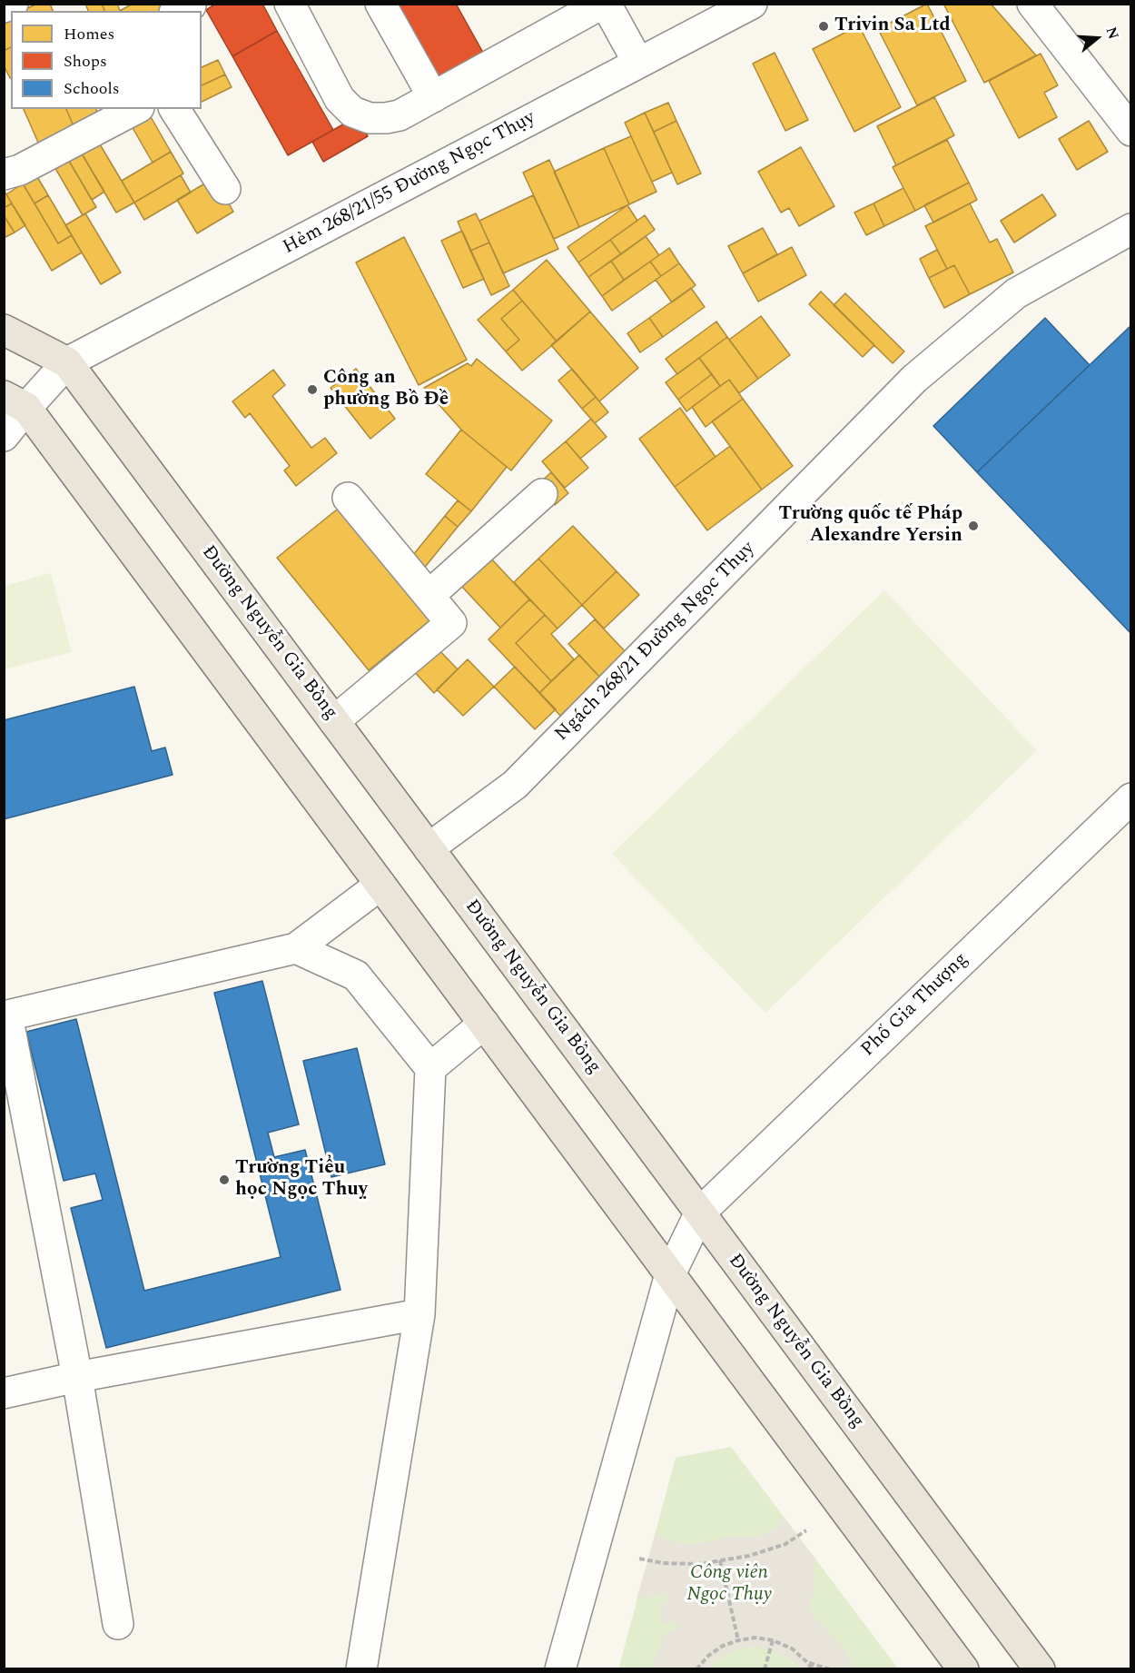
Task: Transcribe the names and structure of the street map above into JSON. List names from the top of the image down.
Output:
{
  "streets": {
    "main road": ["Đường Nguyễn Gia Bồng"],
    "street": ["Hẻm 268/21/55 Đường Ngọc Thụy", "Ngách 268/21 Đường Ngọc Thụy", "Phố Gia Thượng"]
  },
  "crossings": [
    ["Hẻm 268/21/55 Đường Ngọc Thụy", "Đường Nguyễn Gia Bồng"],
    ["Đường Nguyễn Gia Bồng", "Ngách 268/21 Đường Ngọc Thụy"],
    ["Đường Nguyễn Gia Bồng", "Phố Gia Thượng"]
  ],
  "parks": ["Công viên Ngọc Thụy"],
  "places": [
    "Trivin Sa Ltd",
    "Công an phường Bồ Đề",
    "Trường quốc tế Pháp Alexandre Yersin",
    "Trường Tiểu học Ngọc Thuỵ"
  ],
  "legend": ["Homes", "Shops", "Schools"],
  "north": "right"
}
